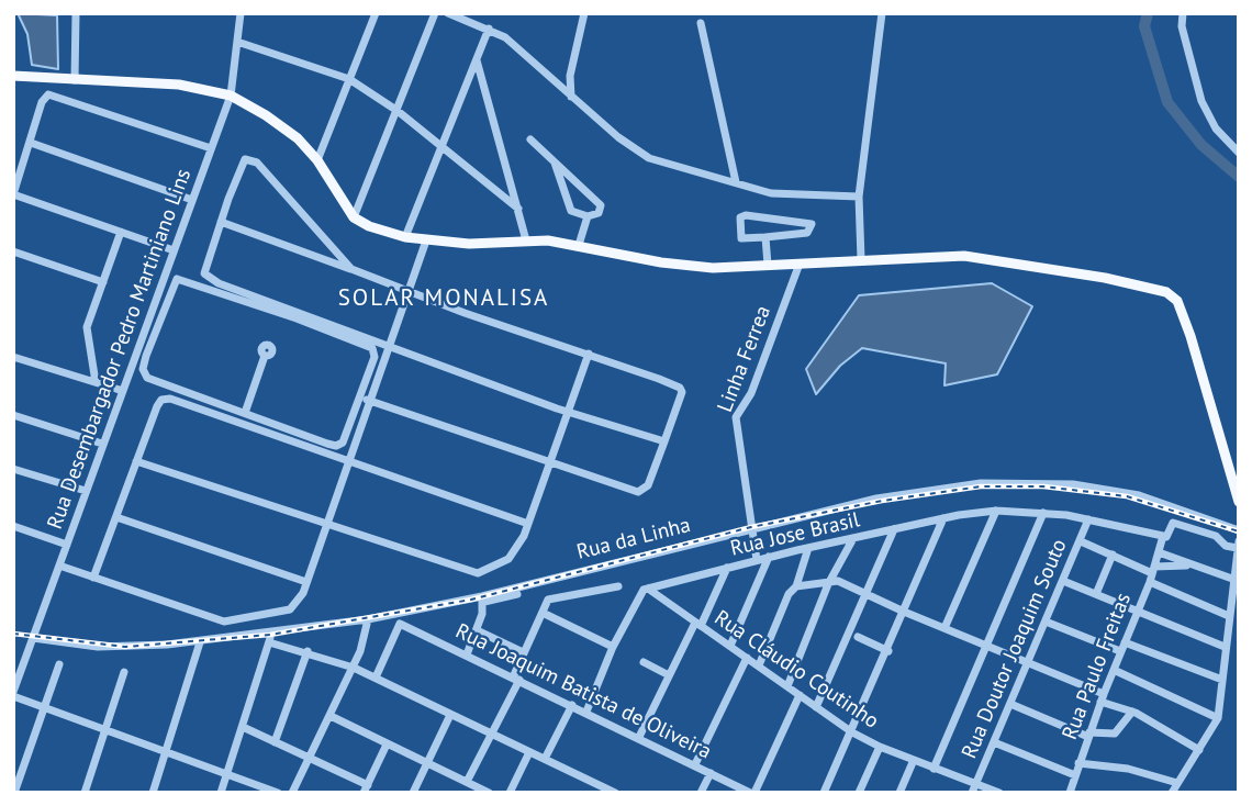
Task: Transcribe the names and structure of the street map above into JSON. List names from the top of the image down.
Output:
{
  "streets": {
    "street": [
      "Rua Desembargador Pedro Martiniano Lins",
      "Linha Ferrea",
      "Rua Jose Brasil",
      "Rua da Linha",
      "Rua Doutor Joaquim Souto",
      "Rua Paulo Freitas",
      "Rua Cláudio Coutinho",
      "Rua Joaquim Batista de Oliveira"
    ]
  },
  "crossings": [
    ["Rua Desembargador Pedro Martiniano Lins", "Rua da Linha"],
    ["Linha Ferrea", "Rua Jose Brasil"],
    ["Linha Ferrea", "Rua da Linha"],
    ["Rua Jose Brasil", "Rua Doutor Joaquim Souto"],
    ["Rua Jose Brasil", "Rua Paulo Freitas"],
    ["Rua Jose Brasil", "Rua Cláudio Coutinho"],
    ["Rua Doutor Joaquim Souto", "Rua Cláudio Coutinho"]
  ],
  "districts": ["SOLAR MONALISA"]
}
